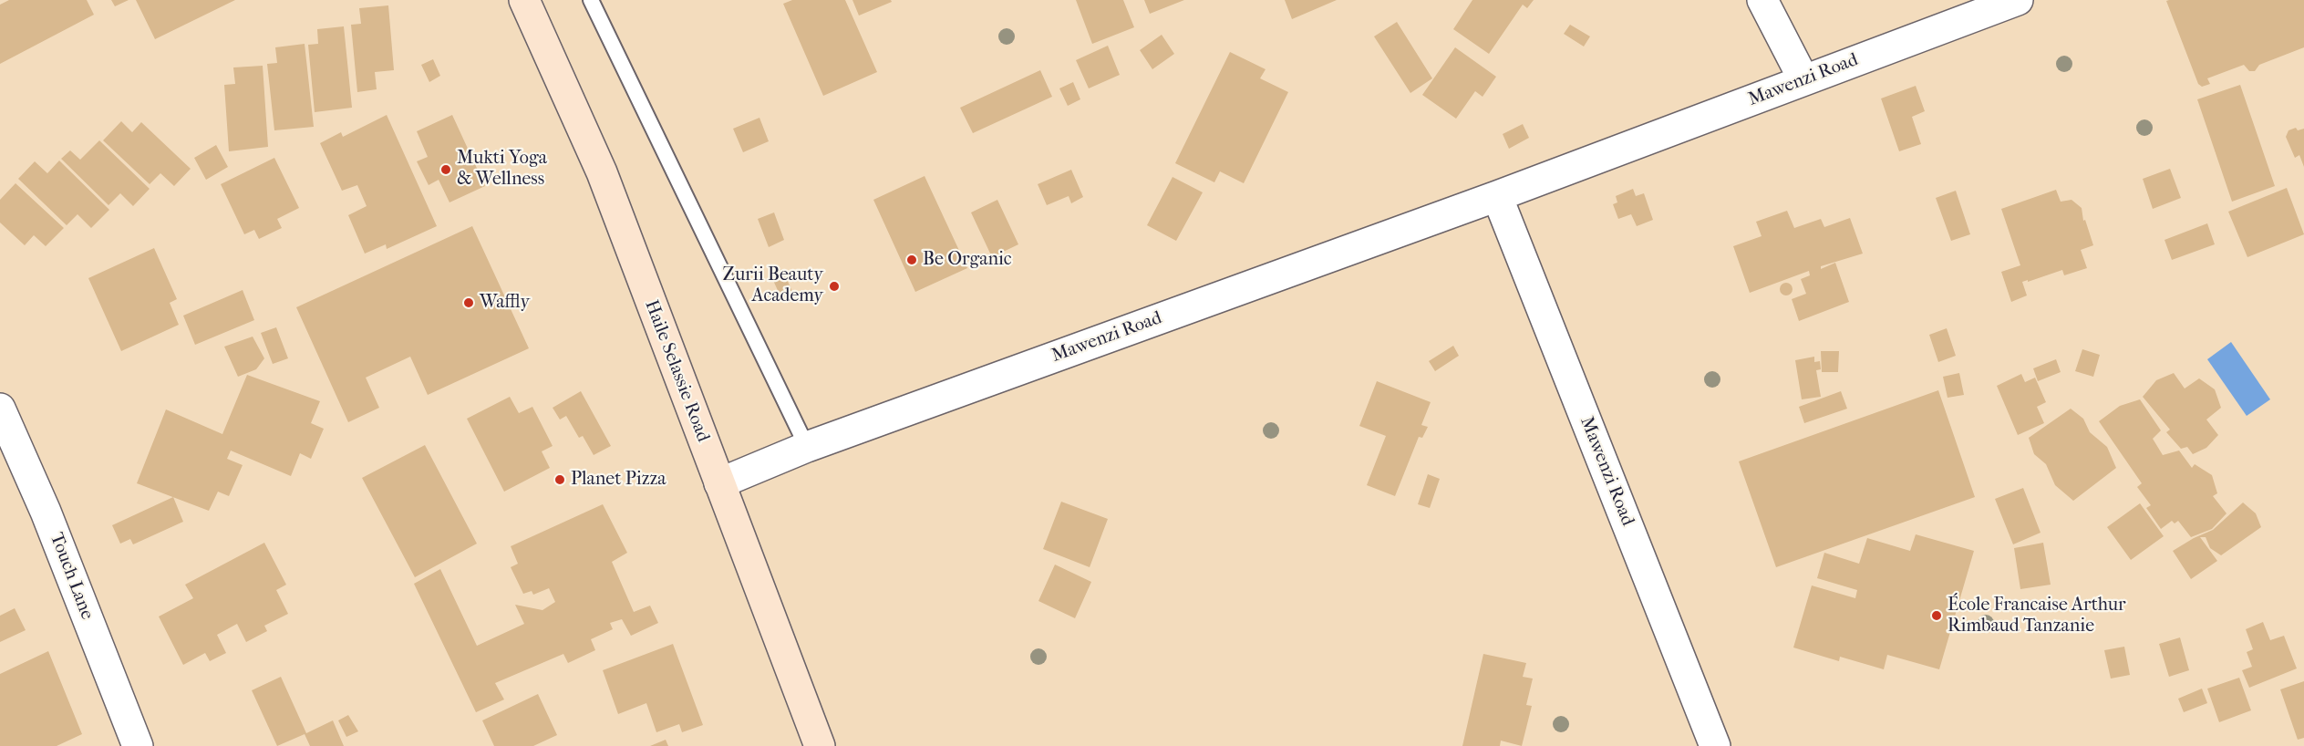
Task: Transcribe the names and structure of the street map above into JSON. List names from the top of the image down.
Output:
{
  "streets": {
    "street": ["Mawenzi Road", "Haile Selassie Road", "Touch Lane"]
  },
  "crossings": [
    ["Mawenzi Road", "Haile Selassie Road"]
  ],
  "places": [
    "Mukti Yoga & Wellness",
    "Be Organic",
    "Zurii Beauty Academy",
    "Waffly",
    "Planet Pizza",
    "École Francaise Arthur Rimbaud Tanzanie"
  ]
}
